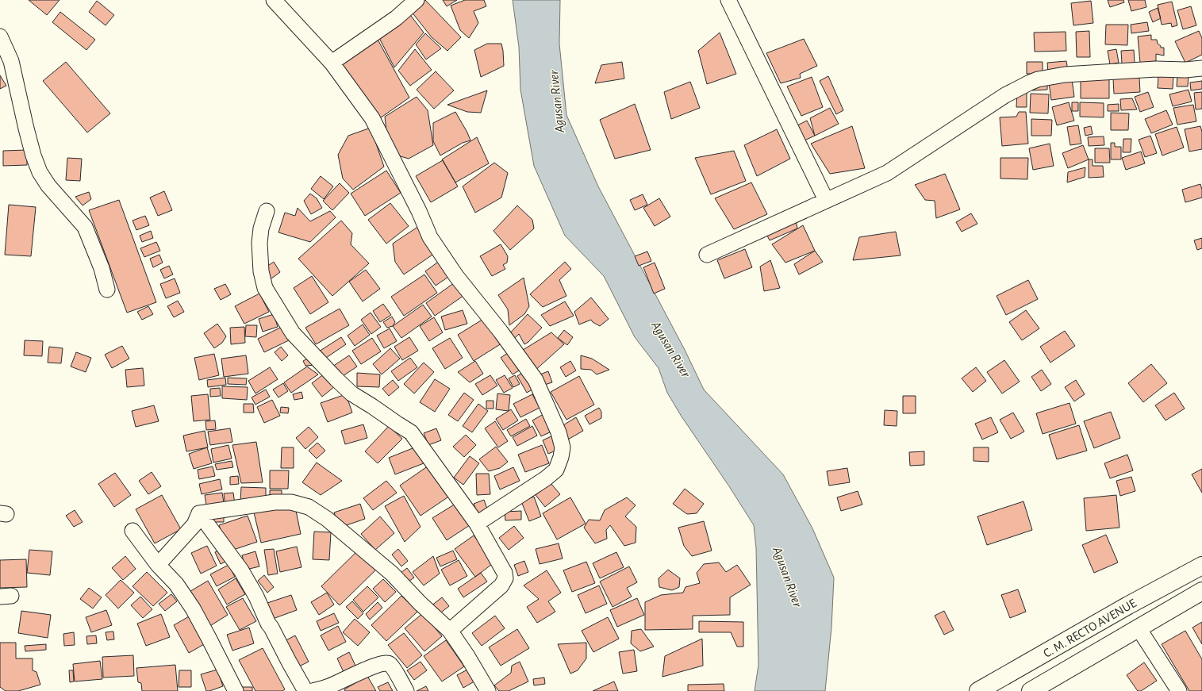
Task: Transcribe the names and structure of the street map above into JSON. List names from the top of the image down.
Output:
{
  "streets": {
    "highway": ["C. M. RECTO AVENUE"]
  },
  "water": ["Agusan River"]
}
